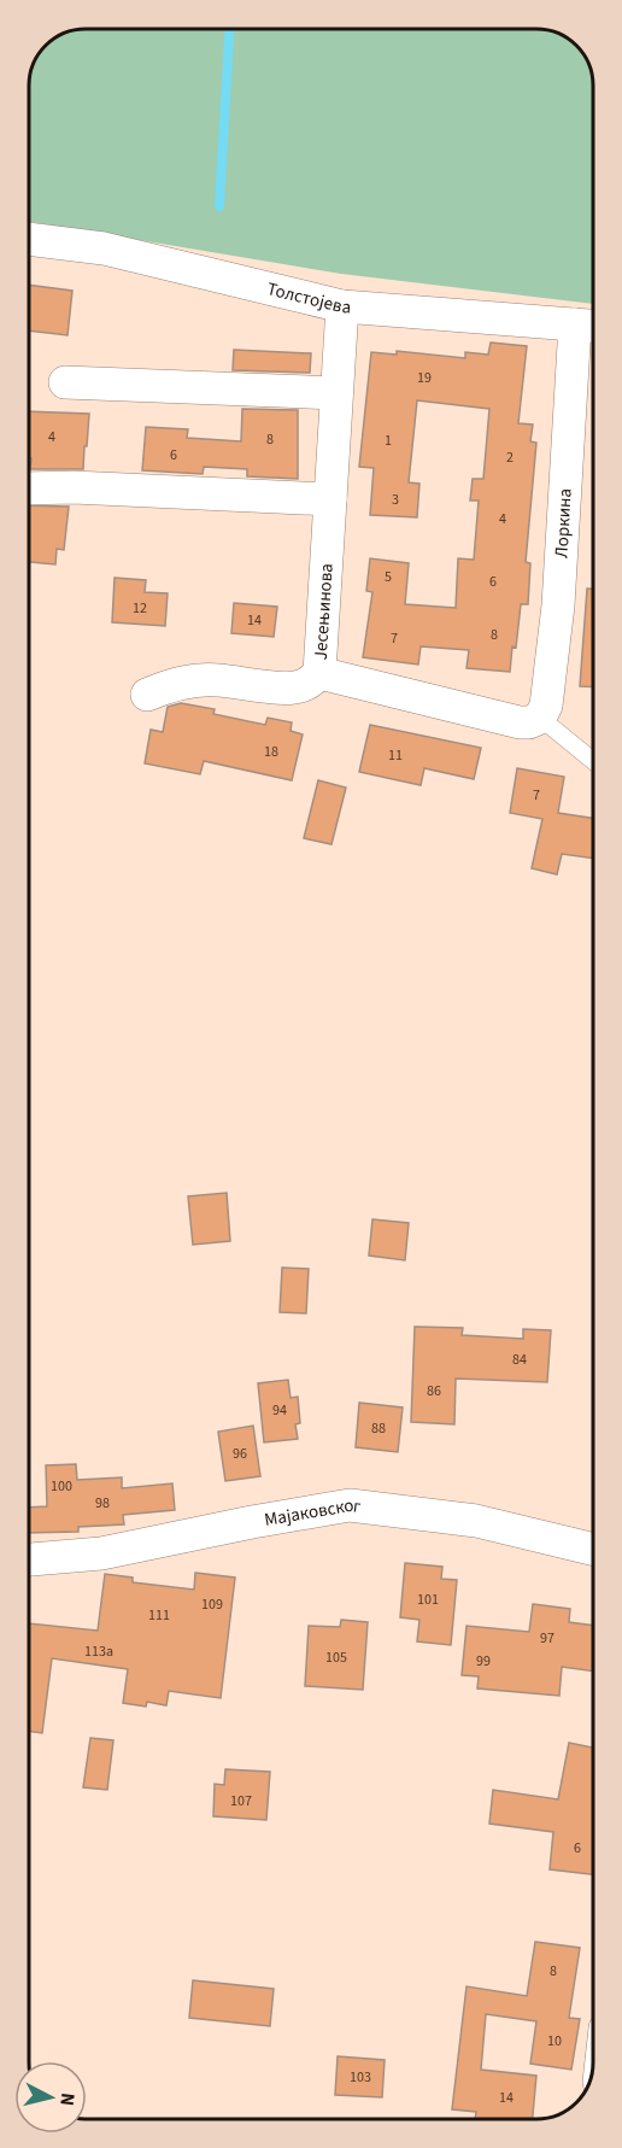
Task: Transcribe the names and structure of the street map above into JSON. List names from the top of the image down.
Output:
{
  "streets": {
    "street": [
      "Толстојева",
      "Лоркина",
      "Јесењинова",
      "Мајаковског"
    ]
  },
  "crossings": [
    ["Толстојева", "Лоркина"],
    ["Толстојева", "Јесењинова"]
  ],
  "house_numbers": [
    "19",
    "4",
    "8",
    "1",
    "6",
    "2",
    "3",
    "4",
    "5",
    "6",
    "12",
    "14",
    "8",
    "7",
    "18",
    "11",
    "7",
    "84",
    "86",
    "94",
    "88",
    "96",
    "100",
    "98",
    "101",
    "109",
    "111",
    "97",
    "113a",
    "105",
    "99",
    "107",
    "6",
    "8",
    "10",
    "103",
    "14"
  ],
  "north": "right"
}
